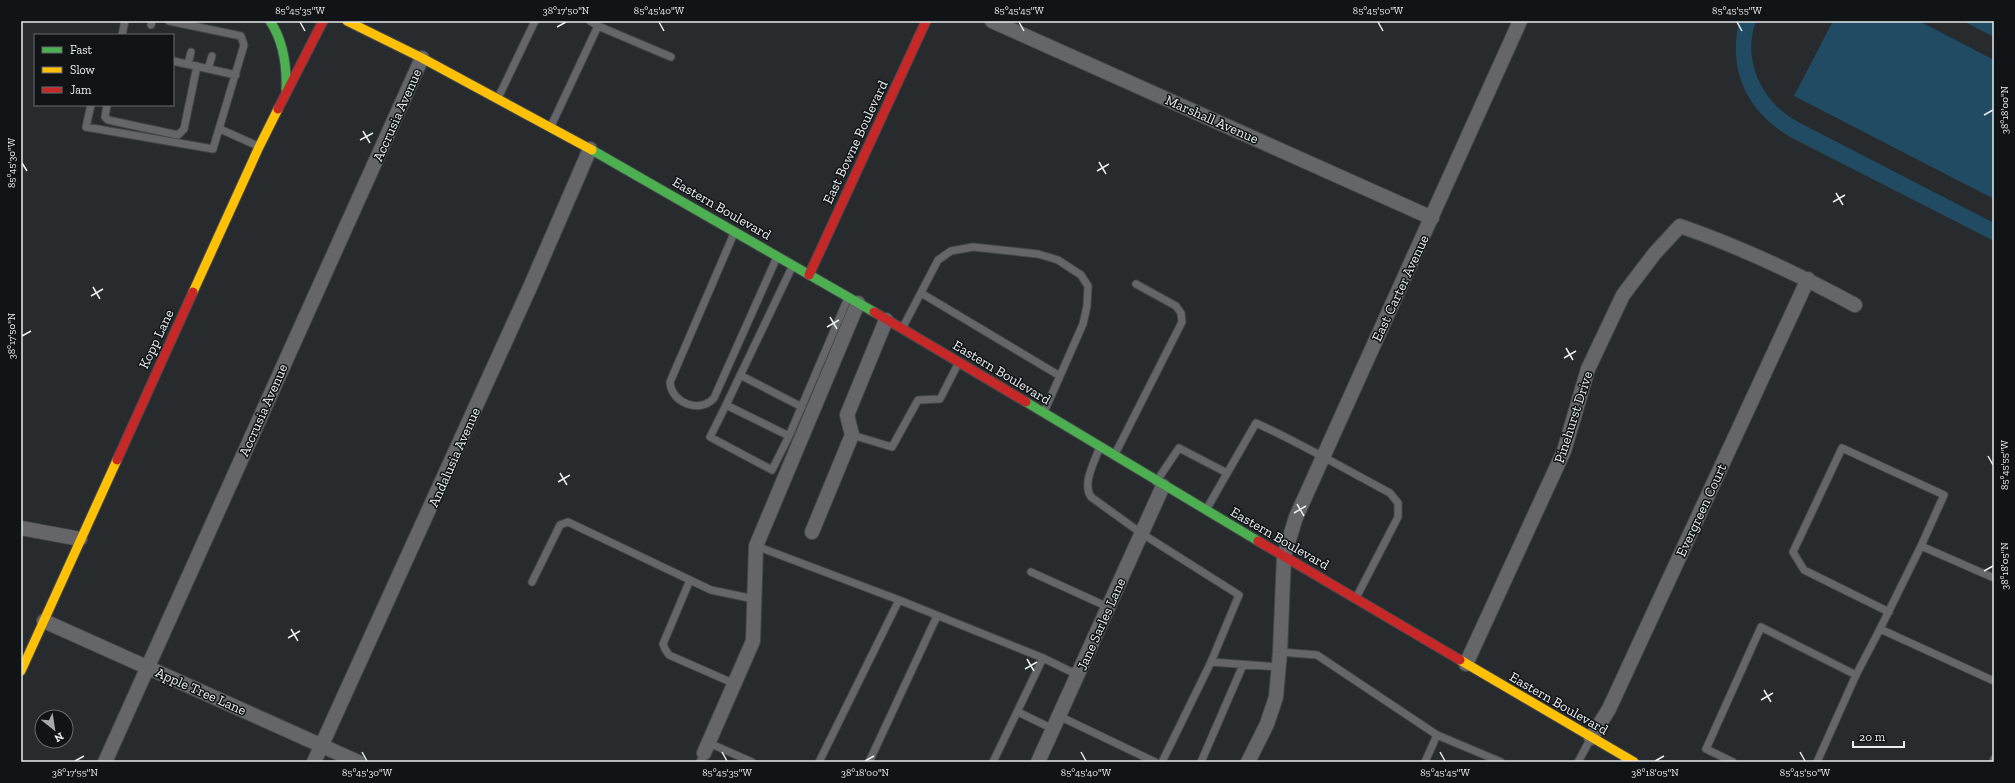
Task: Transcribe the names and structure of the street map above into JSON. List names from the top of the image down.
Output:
{
  "streets": {
    "main road": ["East Bowne Boulevard", "Eastern Boulevard", "Kopp Lane"],
    "street": [
      "Accrusia Avenue",
      "Marshall Avenue",
      "East Carter Avenue",
      "Pinehurst Drive",
      "Andalusia Avenue",
      "Evergreen Court",
      "Jane Sarles Lane",
      "Apple Tree Lane"
    ]
  },
  "crossings": [
    ["Accrusia Avenue", "Eastern Boulevard"],
    ["Accrusia Avenue", "Apple Tree Lane"],
    ["Marshall Avenue", "East Carter Avenue"],
    ["East Bowne Boulevard", "Eastern Boulevard"],
    ["Eastern Boulevard", "East Carter Avenue"],
    ["Eastern Boulevard", "Pinehurst Drive"],
    ["Eastern Boulevard", "Andalusia Avenue"],
    ["Eastern Boulevard", "Evergreen Court"],
    ["Eastern Boulevard", "Jane Sarles Lane"],
    ["Kopp Lane", "Apple Tree Lane"],
    ["Pinehurst Drive", "Evergreen Court"],
    ["Andalusia Avenue", "Apple Tree Lane"]
  ],
  "legend": ["Fast", "Slow", "Jam"],
  "scale_bar": "20 m",
  "north": "bottom right",
  "coordinates": [
    "85°45'35\"W",
    "38°17'50\"N",
    "85°45'40\"W",
    "85°45'45\"W",
    "85°45'50\"W",
    "85°45'55\"W",
    "38°18'00\"N",
    "85°45'30\"W",
    "38°18'05\"N",
    "38°17'55\"N"
  ]
}
